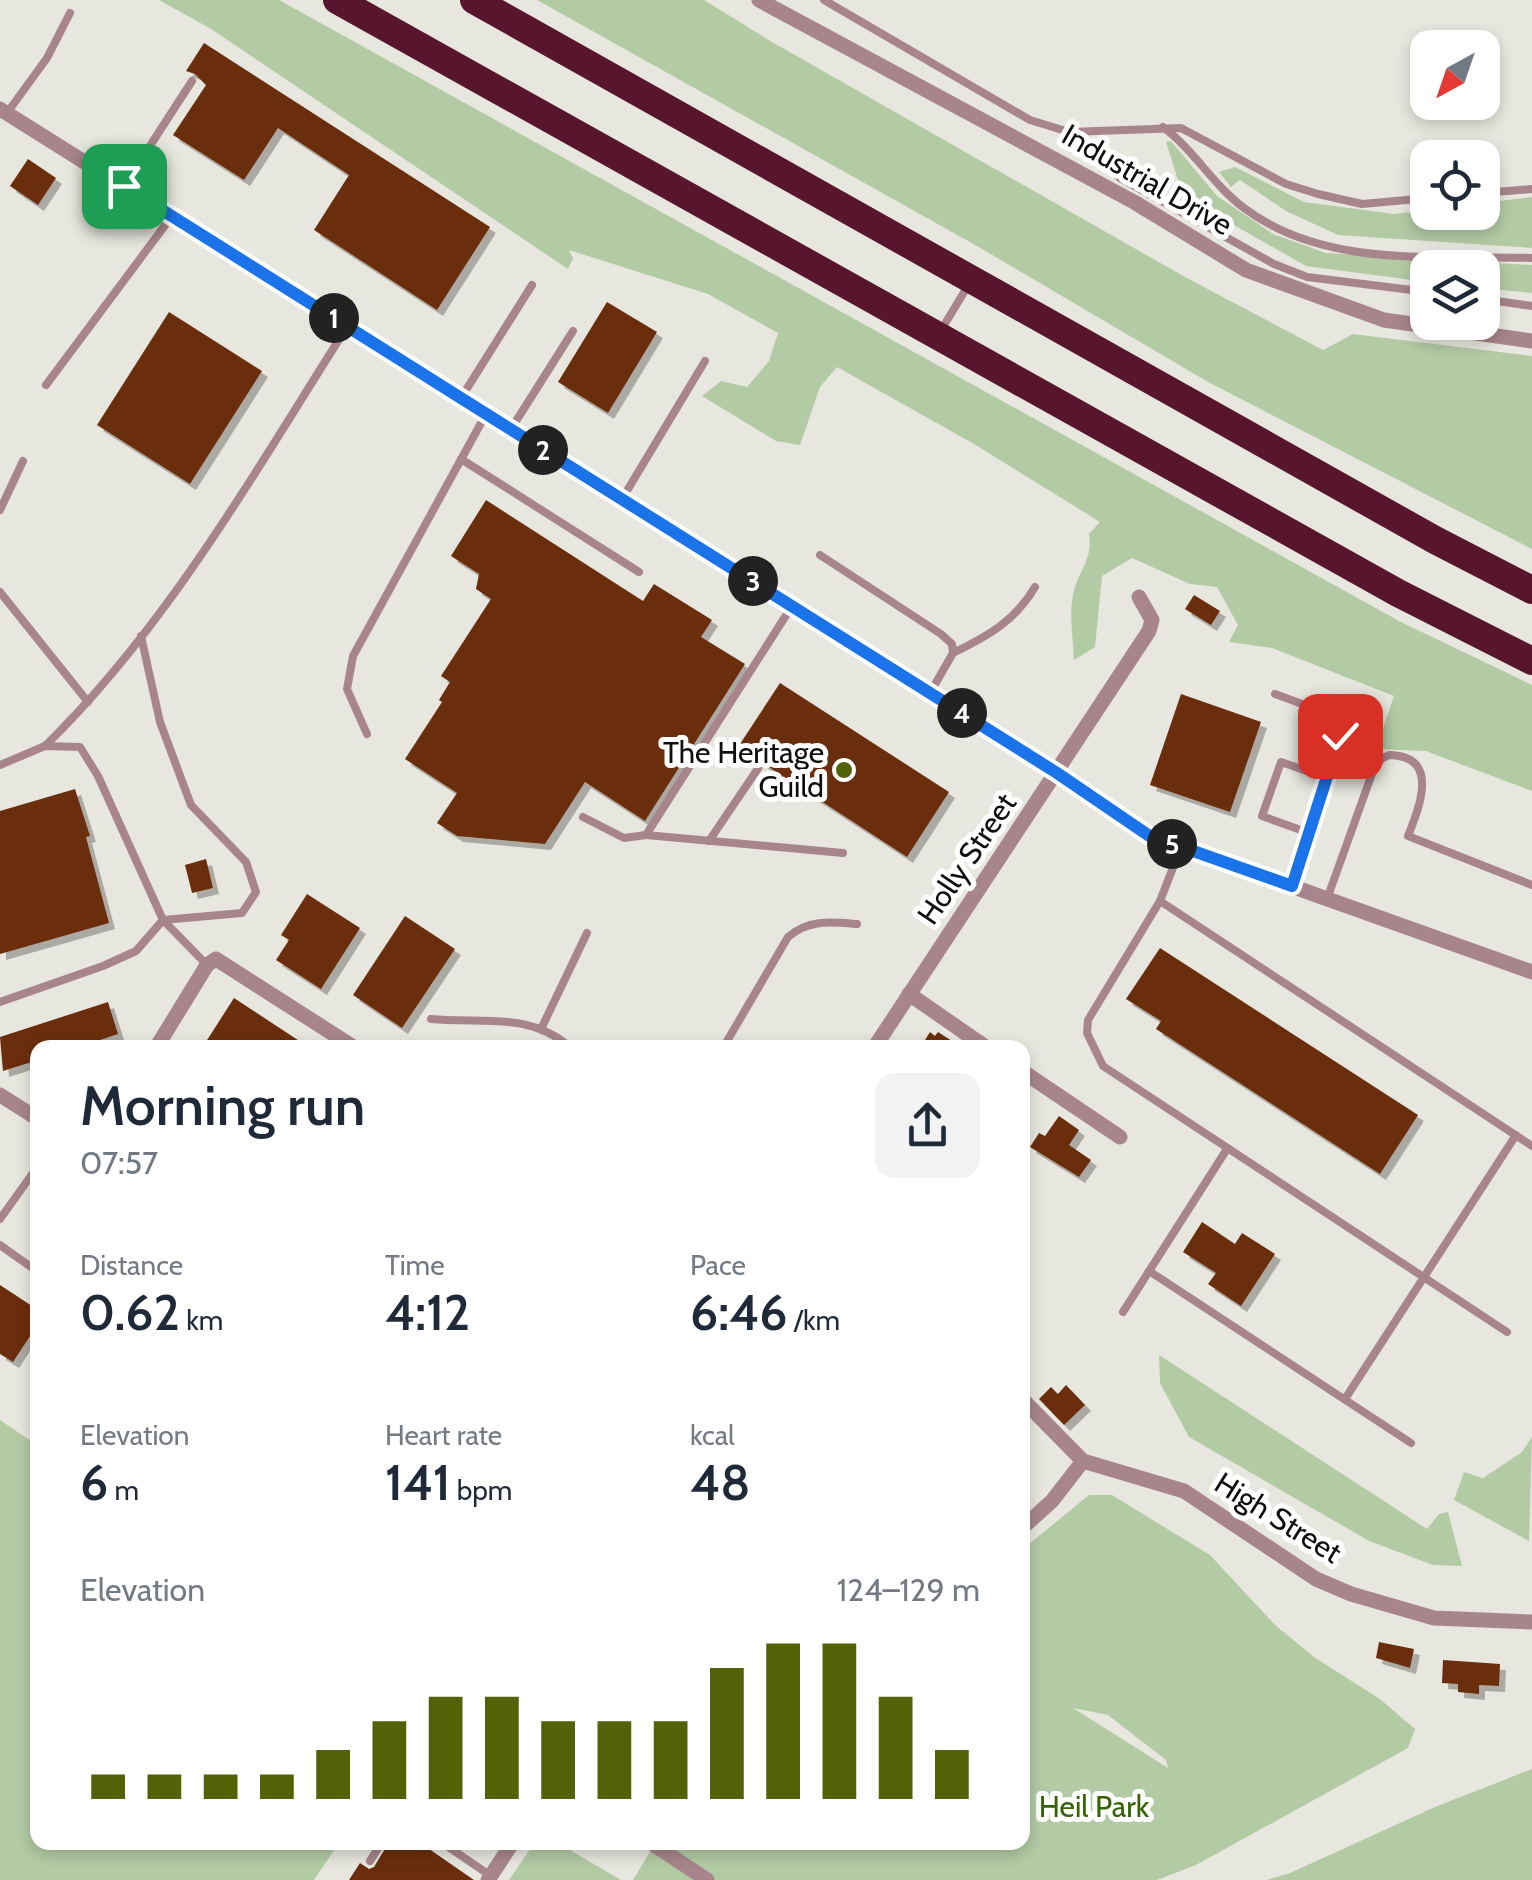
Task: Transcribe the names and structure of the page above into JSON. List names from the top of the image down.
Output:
{
  "streets": {
    "street": ["Industrial Drive", "Holly Street", "High Street"]
  },
  "parks": ["Heil Park"],
  "places": ["The Heritage Guild"],
  "north": "bottom left",
  "page": {
    "pins": [
      "1",
      "2",
      "3",
      "4",
      "5"
    ],
    "heading": ["Morning run", "07:57"],
    "stats": [
      ["Distance", "0.62 km"],
      ["Time", "4:12"],
      ["Pace", "6:46 /km"],
      ["Elevation", "6 m"],
      ["Heart rate", "141 bpm"],
      ["kcal", "48"]
    ],
    "chart": ["Elevation", "124–129 m"]
  }
}
